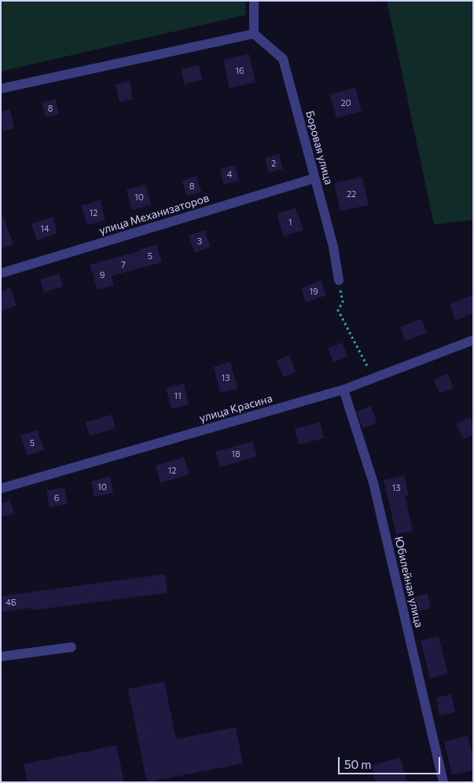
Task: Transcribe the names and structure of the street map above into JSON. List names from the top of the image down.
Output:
{
  "streets": {
    "street": [
      "Боровая улица",
      "улица Механизаторов",
      "улица Красина",
      "Юбилейная улица"
    ]
  },
  "crossings": [
    ["Боровая улица", "улица Механизаторов"],
    ["улица Красина", "Юбилейная улица"]
  ],
  "house_numbers": [
    "16",
    "20",
    "8",
    "2",
    "4",
    "8",
    "22",
    "10",
    "12",
    "1",
    "14",
    "3",
    "5",
    "7",
    "9",
    "19",
    "13",
    "11",
    "5",
    "18",
    "12",
    "10",
    "13",
    "6",
    "4Б"
  ],
  "scale_bar": "50 m"
}
